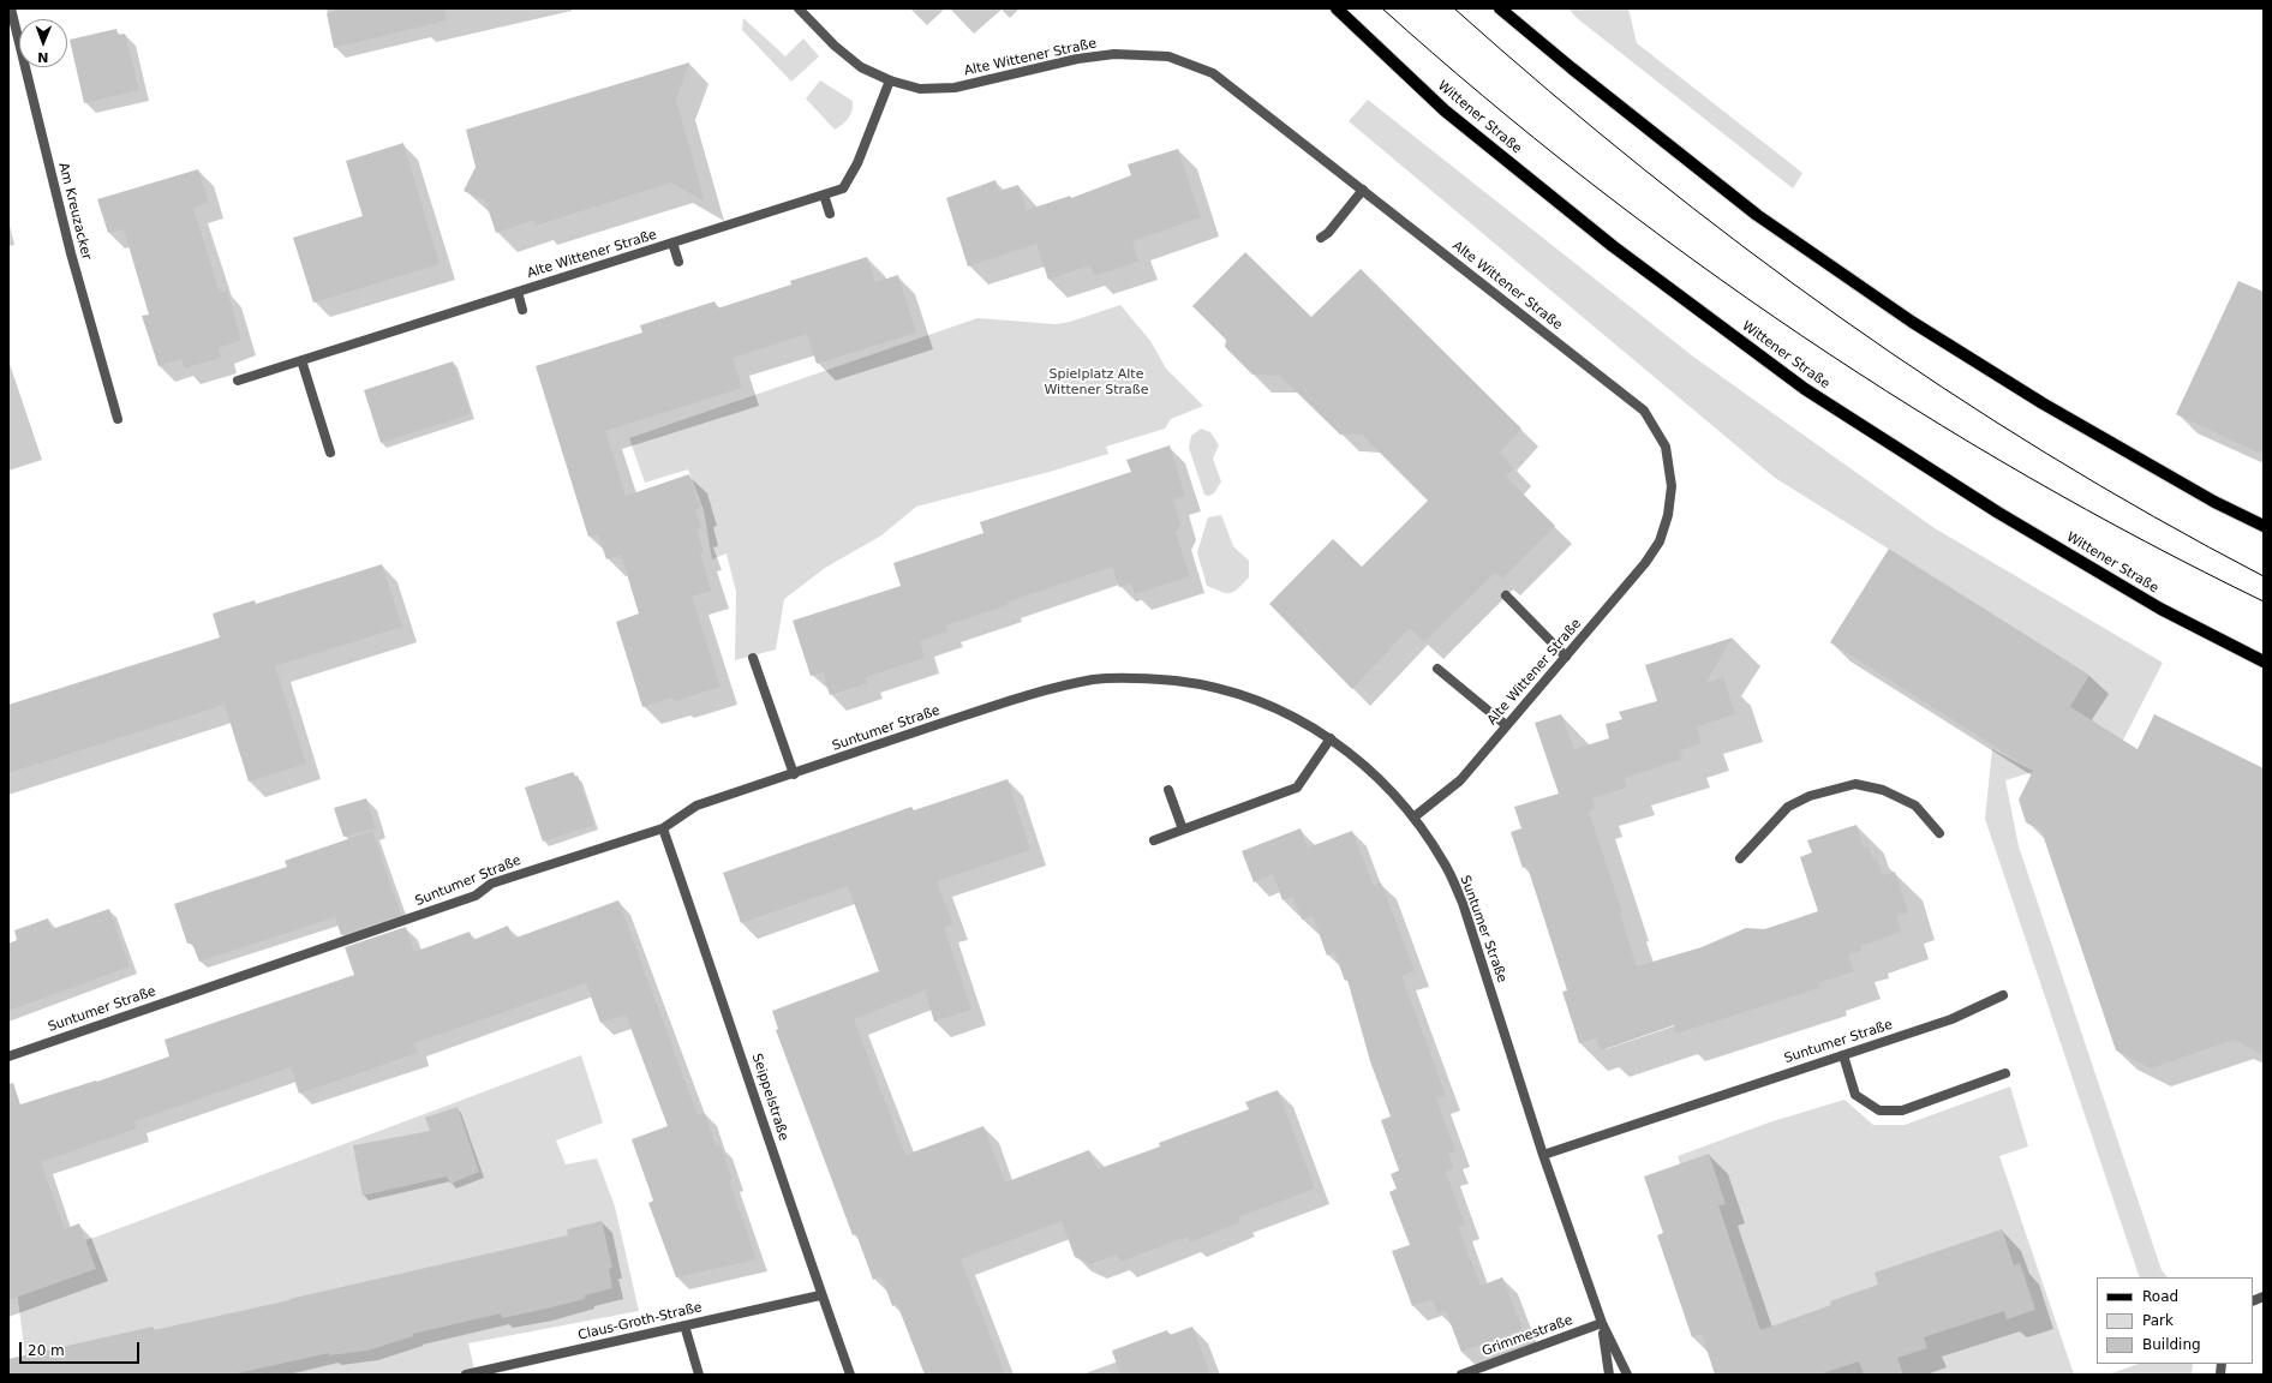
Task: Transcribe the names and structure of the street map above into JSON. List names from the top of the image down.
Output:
{
  "streets": {
    "main road": ["Wittener Straße"],
    "street": [
      "Alte Wittener Straße",
      "Am Kreuzacker",
      "Suntumer Straße",
      "Seippelstraße",
      "Claus-Groth-Straße",
      "Grimmestraße"
    ]
  },
  "crossings": [
    ["Alte Wittener Straße", "Suntumer Straße"],
    ["Suntumer Straße", "Seippelstraße"],
    ["Suntumer Straße", "Grimmestraße"],
    ["Seippelstraße", "Claus-Groth-Straße"]
  ],
  "parks": ["Spielplatz Alte Wittener Straße"],
  "legend": ["Road", "Park", "Building"],
  "scale_bar": "20 m",
  "north": "bottom"
}
